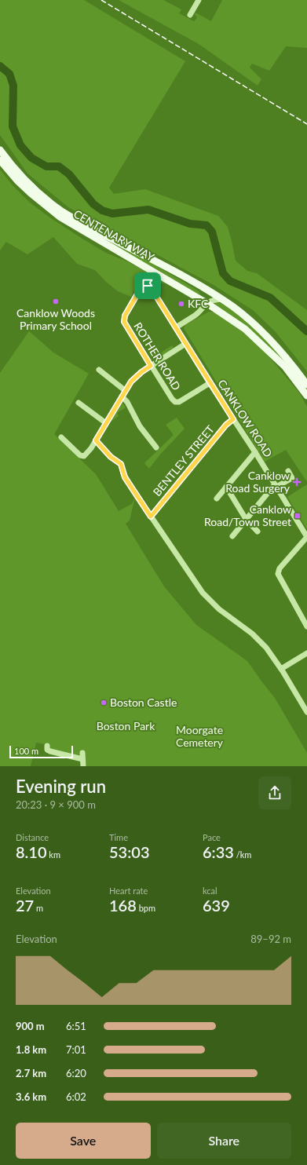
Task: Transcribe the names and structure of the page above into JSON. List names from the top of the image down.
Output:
{
  "streets": {
    "main road": ["CENTENARY WAY"],
    "street": ["ROTHER ROAD", "CANKLOW ROAD", "BENTLEY STREET"]
  },
  "crossings": [
    ["ROTHER ROAD", "CANKLOW ROAD"],
    ["CANKLOW ROAD", "BENTLEY STREET"]
  ],
  "parks": ["Boston Park", "Moorgate Cemetery"],
  "places": {
    "other": ["Canklow Woods Primary School", "KFC", "Boston Castle"],
    "health": ["Canklow Road Surgery"],
    "transit": ["Canklow Road/Town Street"]
  },
  "scale_bar": "100 m",
  "page": {
    "scale": "100 m",
    "heading": ["Evening run", "20:23 · 9 × 900 m"],
    "stats": [
      ["Distance", "8.10 km"],
      ["Time", "53:03"],
      ["Pace", "6:33 /km"],
      ["Elevation", "27 m"],
      ["Heart rate", "168 bpm"],
      ["kcal", "639"]
    ],
    "chart": ["Elevation", "89–92 m"],
    "list": [
      {
        "name": "900 m",
        "note": "6:51"
      },
      {
        "name": "1.8 km",
        "note": "7:01"
      },
      {
        "name": "2.7 km",
        "note": "6:20"
      },
      {
        "name": "3.6 km",
        "note": "6:02"
      }
    ],
    "buttons": ["Save", "Share"]
  }
}
